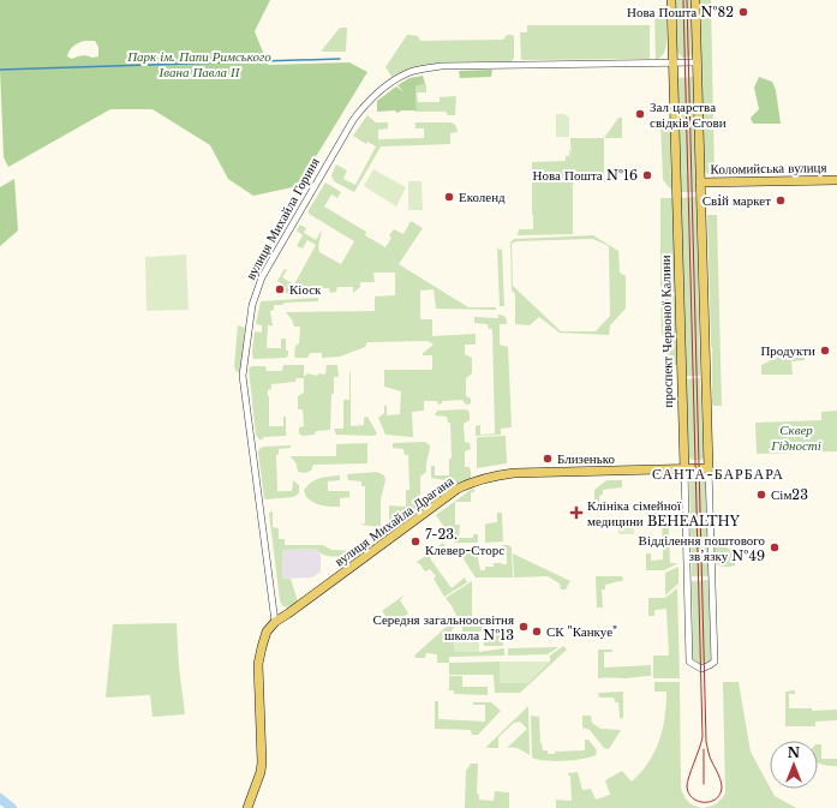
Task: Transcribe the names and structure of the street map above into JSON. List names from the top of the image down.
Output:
{
  "streets": {
    "main road": ["Коломийська вулиця", "проспект Червоної Калини", "вулиця Михайла Драгана"],
    "street": ["вулиця Михайла Гориня"]
  },
  "crossings": [
    ["вулиця Михайла Гориня", "проспект Червоної Калини"],
    ["вулиця Михайла Гориня", "вулиця Михайла Драгана"],
    ["проспект Червоної Калини", "вулиця Михайла Драгана"]
  ],
  "districts": ["САНТА-БАРБАРА"],
  "parks": ["Парк ім. Папи Римського Івана Павла ІІ", "Сквер Гідності"],
  "places": {
    "other": [
      "Нова Пошта №82",
      "Зал царства свідків Єгови",
      "Нова Пошта №16",
      "Еколенд",
      "Свiй маркет",
      "Кіоск",
      "Продукти",
      "Близенько",
      "Сім23",
      "7-23. Клевер-Сторс",
      "Відділення поштового зв’язку №49",
      "Середня загальноосвітня школа №13",
      "СК \"Канкуе\""
    ],
    "health": ["Клініка сімейної медицини BEHEALTHY"]
  },
  "north": "top"
}
